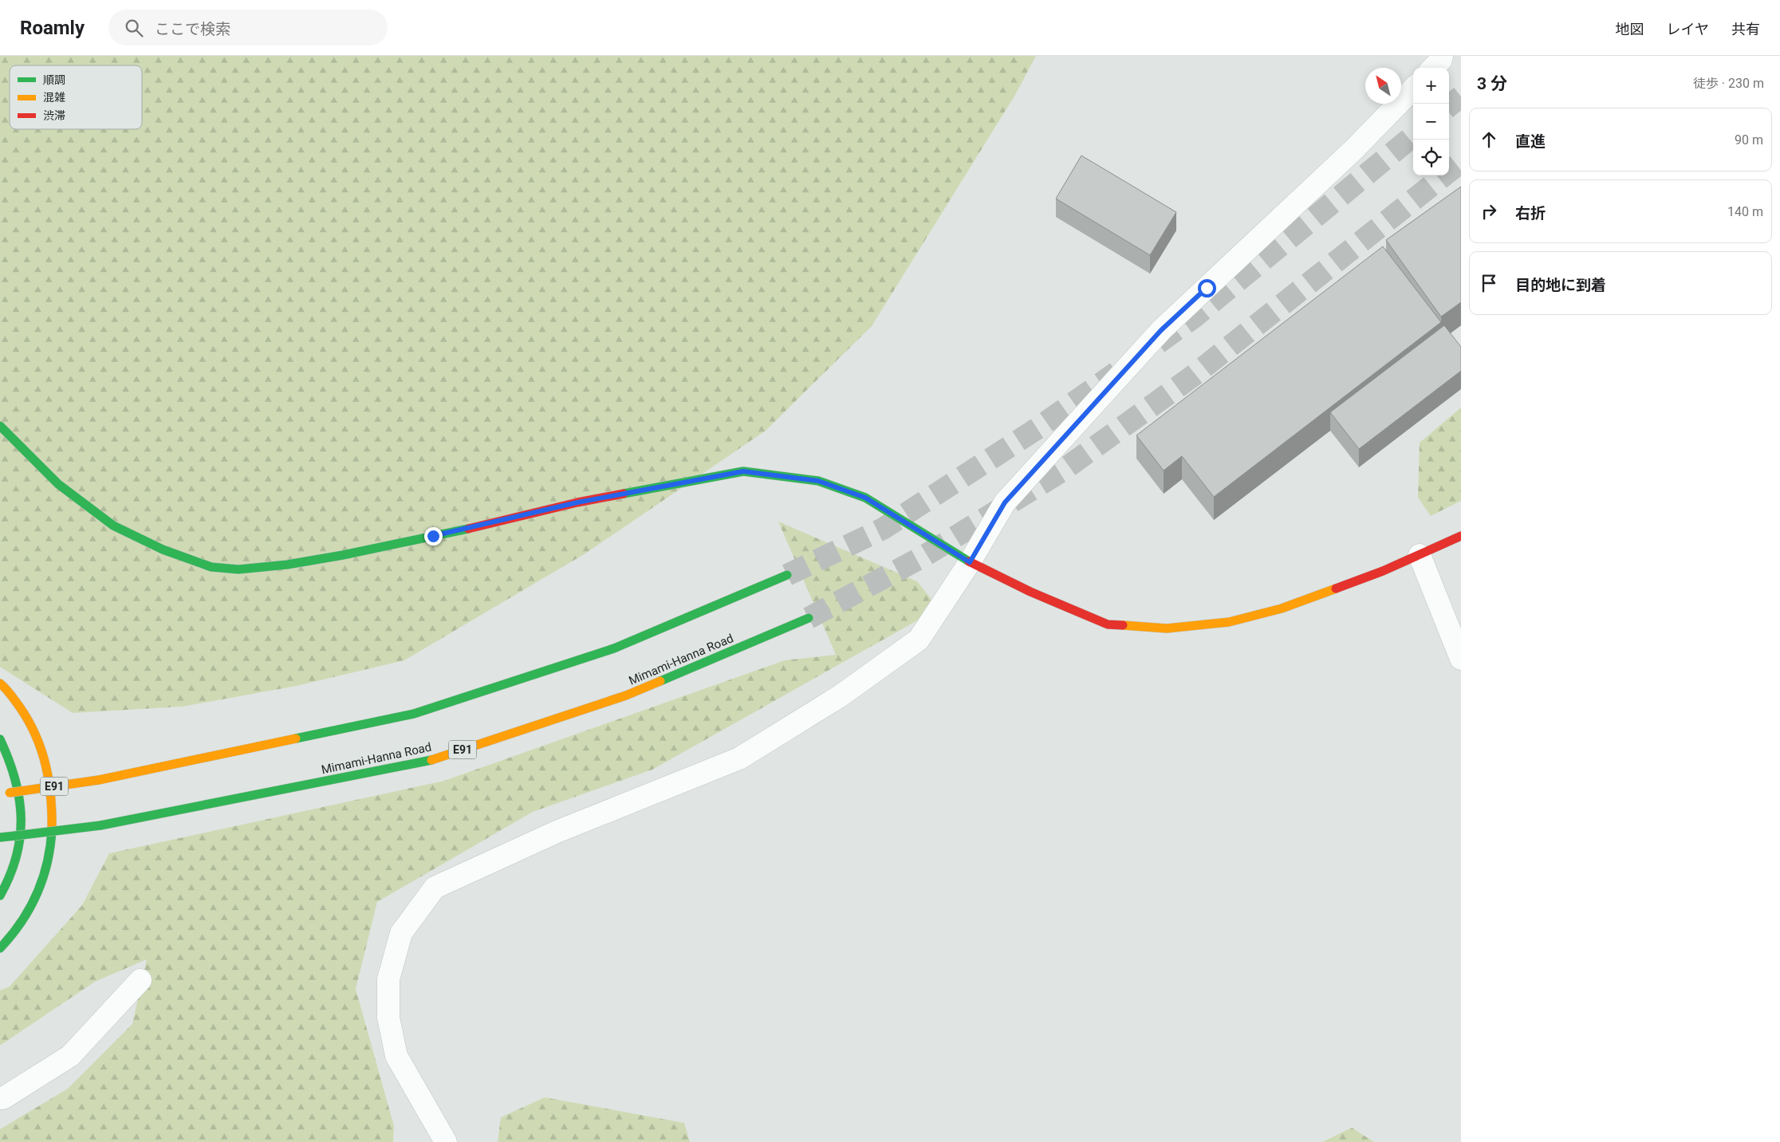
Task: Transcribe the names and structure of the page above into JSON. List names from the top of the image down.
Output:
{
  "streets": {
    "main road": ["Mimami-Hanna Road", "E91"]
  },
  "legend": ["順調", "混雑", "渋滞"],
  "north": "top left",
  "page": {
    "header": "Roamly",
    "search": "ここで検索",
    "nav": ["地図", "レイヤ", "共有"],
    "heading": ["3 分", "徒歩 · 230 m"],
    "map_buttons": ["+", "−"],
    "list": [
      ["直進", "90 m"],
      ["右折", "140 m"],
      "目的地に到着"
    ]
  }
}
